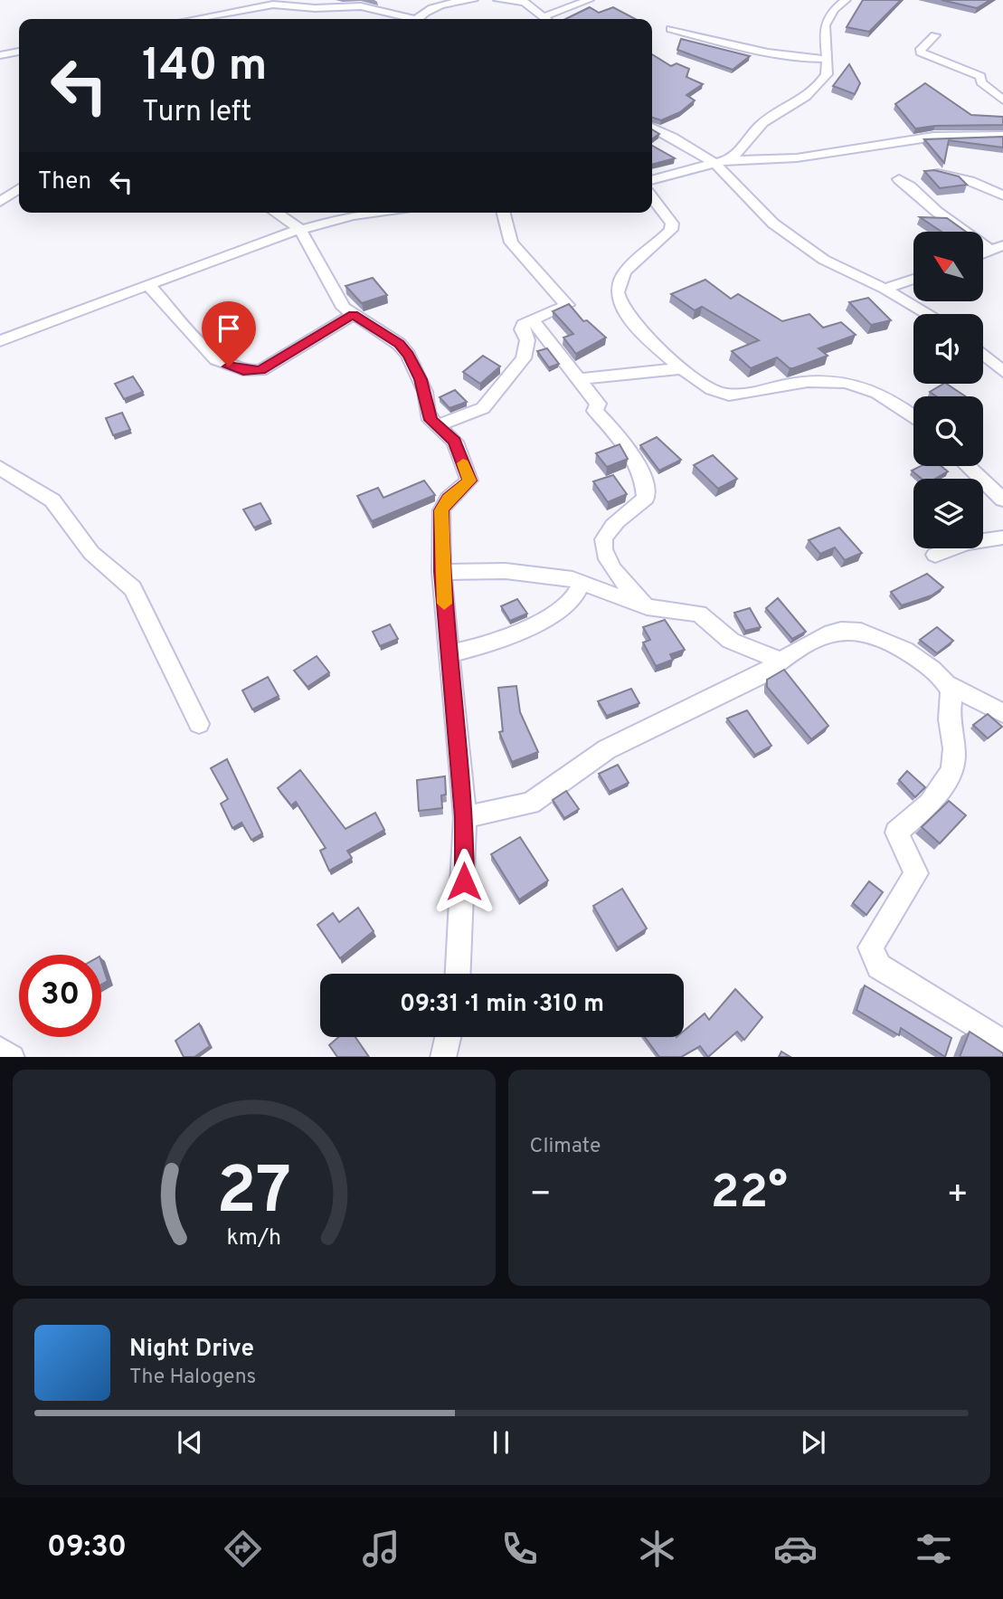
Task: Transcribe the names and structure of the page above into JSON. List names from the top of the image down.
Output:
{
  "north": "top left",
  "page": {
    "turn": ["140 m", "Turn left"],
    "then": "Then",
    "limit": "30",
    "trip": "09:31 · 1 min · 310 m",
    "tile": "Climate",
    "heat": ["−", "22°", "+"],
    "song": ["Night Drive", "The Halogens"],
    "tabs": "09:30",
    "gauge": ["27", "km/h"]
  }
}
